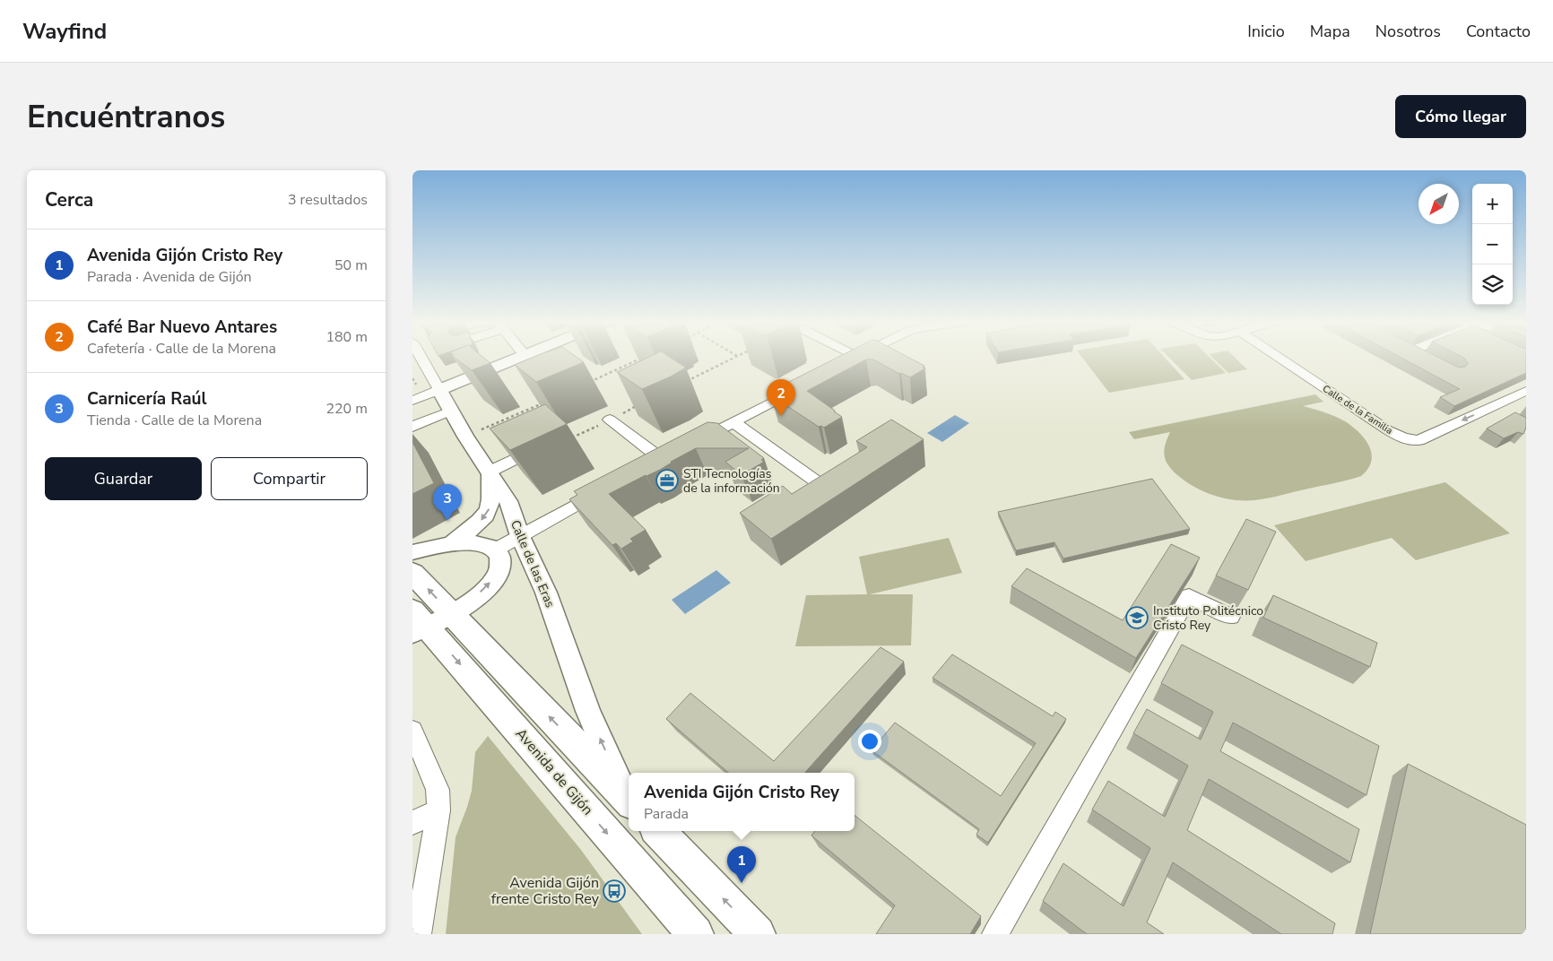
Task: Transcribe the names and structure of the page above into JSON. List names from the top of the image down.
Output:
{
  "streets": {
    "highway": ["Avenida de Gijón"],
    "main road": ["Calle de las Eras"],
    "street": ["Calle de la Familia"]
  },
  "one_way": ["Calle de la Familia"],
  "places": {
    "office": ["STI Tecnologías de la información"],
    "school or university": ["Instituto Politécnico Cristo Rey"],
    "bus stop": ["Avenida Gijón frente Cristo Rey"]
  },
  "north": "bottom left",
  "page": {
    "header": "Wayfind",
    "nav": [
      "Inicio",
      "Mapa",
      "Nosotros",
      "Contacto"
    ],
    "buttons": [
      "Cómo llegar",
      ["Guardar", "Compartir"]
    ],
    "title": "Encuéntranos",
    "heading": ["Cerca", "3 resultados"],
    "map_buttons": ["+", "−"],
    "list": [
      {
        "mark": "1",
        "name": "Avenida Gijón Cristo Rey",
        "note": "Parada · Avenida de Gijón",
        "value": "50 m"
      },
      {
        "mark": "2",
        "name": "Café Bar Nuevo Antares",
        "note": "Cafetería · Calle de la Morena",
        "value": "180 m"
      },
      {
        "mark": "3",
        "name": "Carnicería Raúl",
        "note": "Tienda · Calle de la Morena",
        "value": "220 m"
      }
    ],
    "pins": ["2", "3", "1"],
    "popup": ["Avenida Gijón Cristo Rey", "Parada"]
  }
}
